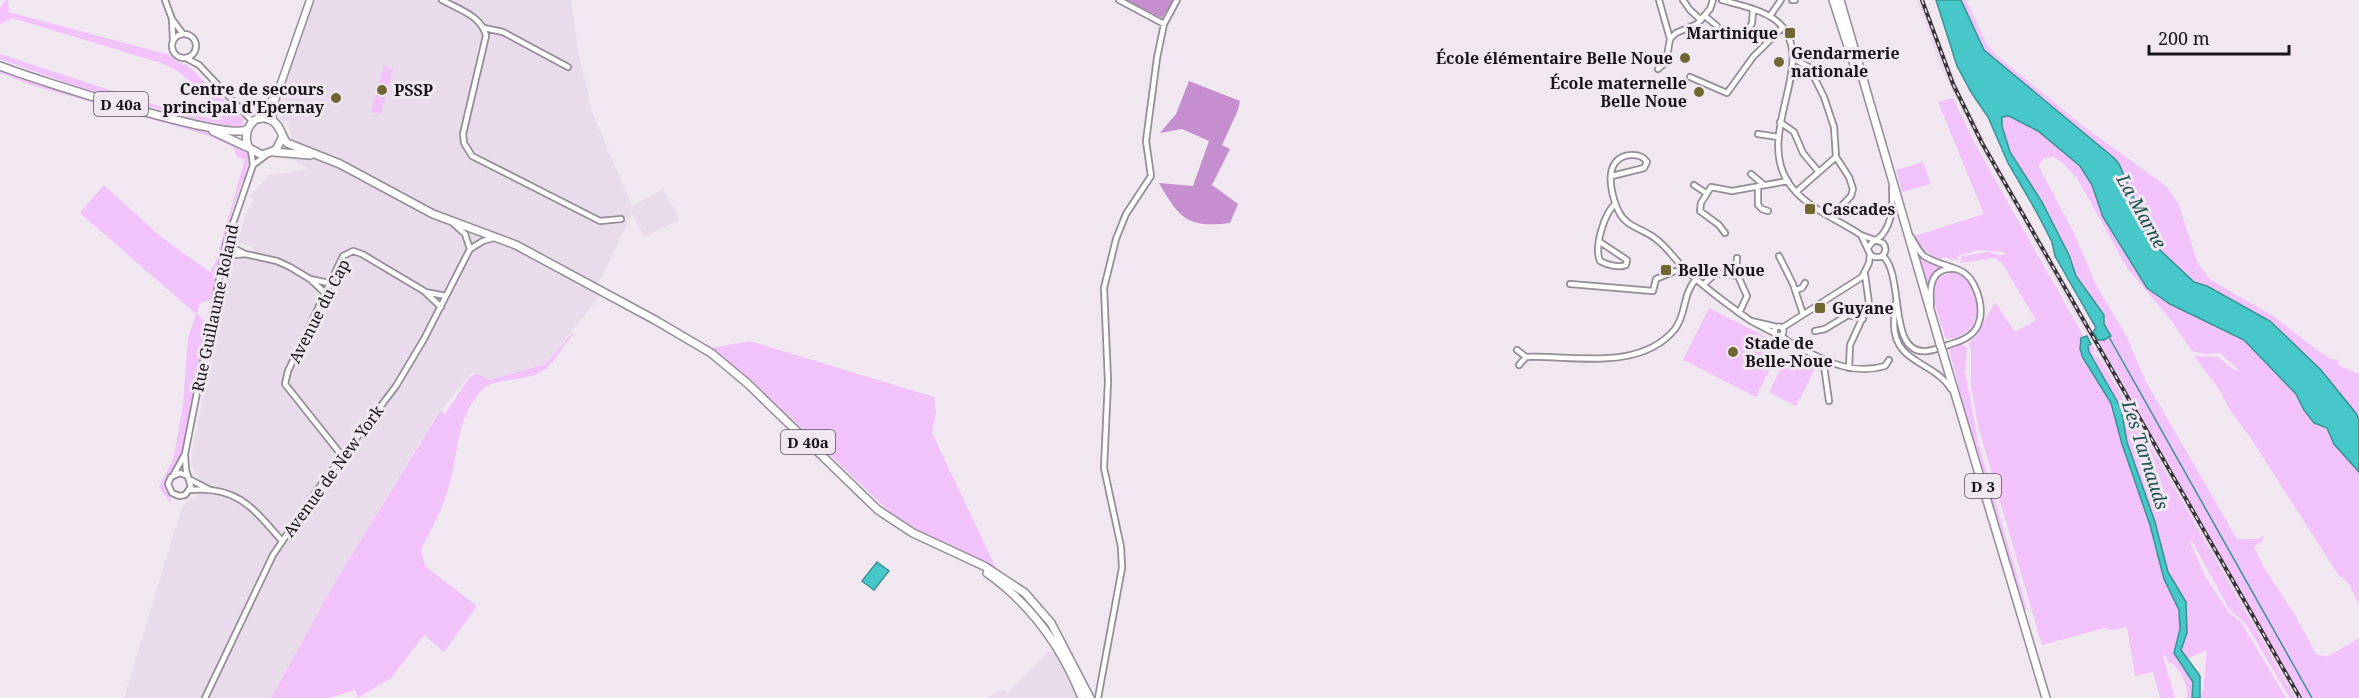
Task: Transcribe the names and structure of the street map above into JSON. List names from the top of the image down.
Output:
{
  "streets": {
    "main road": ["D 40a", "D 3"],
    "street": ["Rue Guillaume Roland", "Avenue du Cap", "Avenue de New York"]
  },
  "crossings": [
    ["Avenue du Cap", "Avenue de New York"]
  ],
  "water": ["La Marne", "Les Tarnauds"],
  "places": {
    "transit": [
      "Martinique",
      "Cascades",
      "Belle Noue",
      "Guyane"
    ],
    "other": [
      "École élémentaire Belle Noue",
      "Gendarmerie nationale",
      "PSSP",
      "École maternelle Belle Noue",
      "Centre de secours principal d'Epernay",
      "Stade de Belle-Noue"
    ]
  },
  "scale_bar": "200 m"
}
